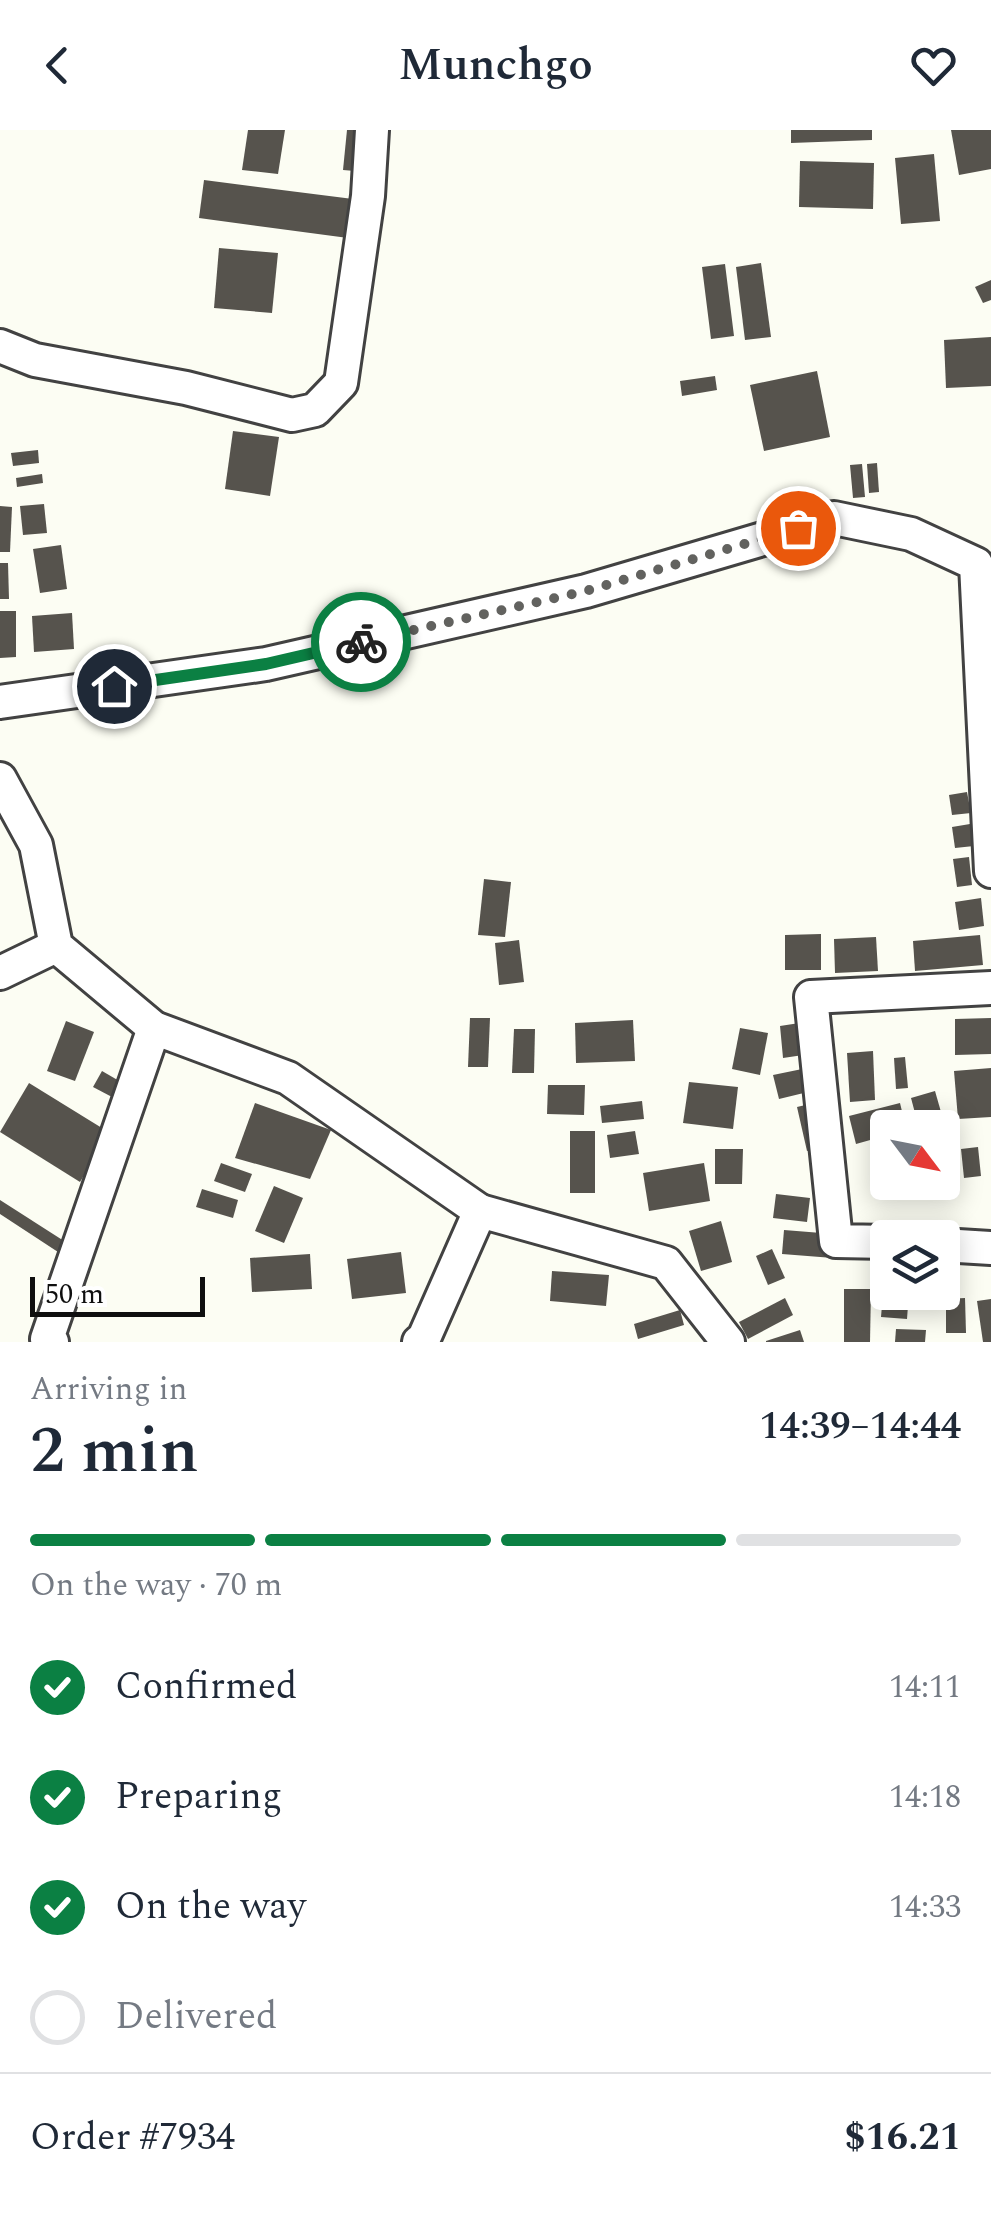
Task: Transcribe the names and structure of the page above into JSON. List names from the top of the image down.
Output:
{
  "scale_bar": "50 m",
  "north": "bottom right",
  "page": {
    "header": "Munchgo",
    "scale": "50 m",
    "heading": ["2 min", "Arriving in", "14:39–14:44"],
    "panel": ["Order #7934", "$16.21"],
    "bar": "On the way · 70 m",
    "list": [
      ["Confirmed", "14:11"],
      ["Preparing", "14:18"],
      ["On the way", "14:33"],
      "Delivered"
    ]
  }
}
